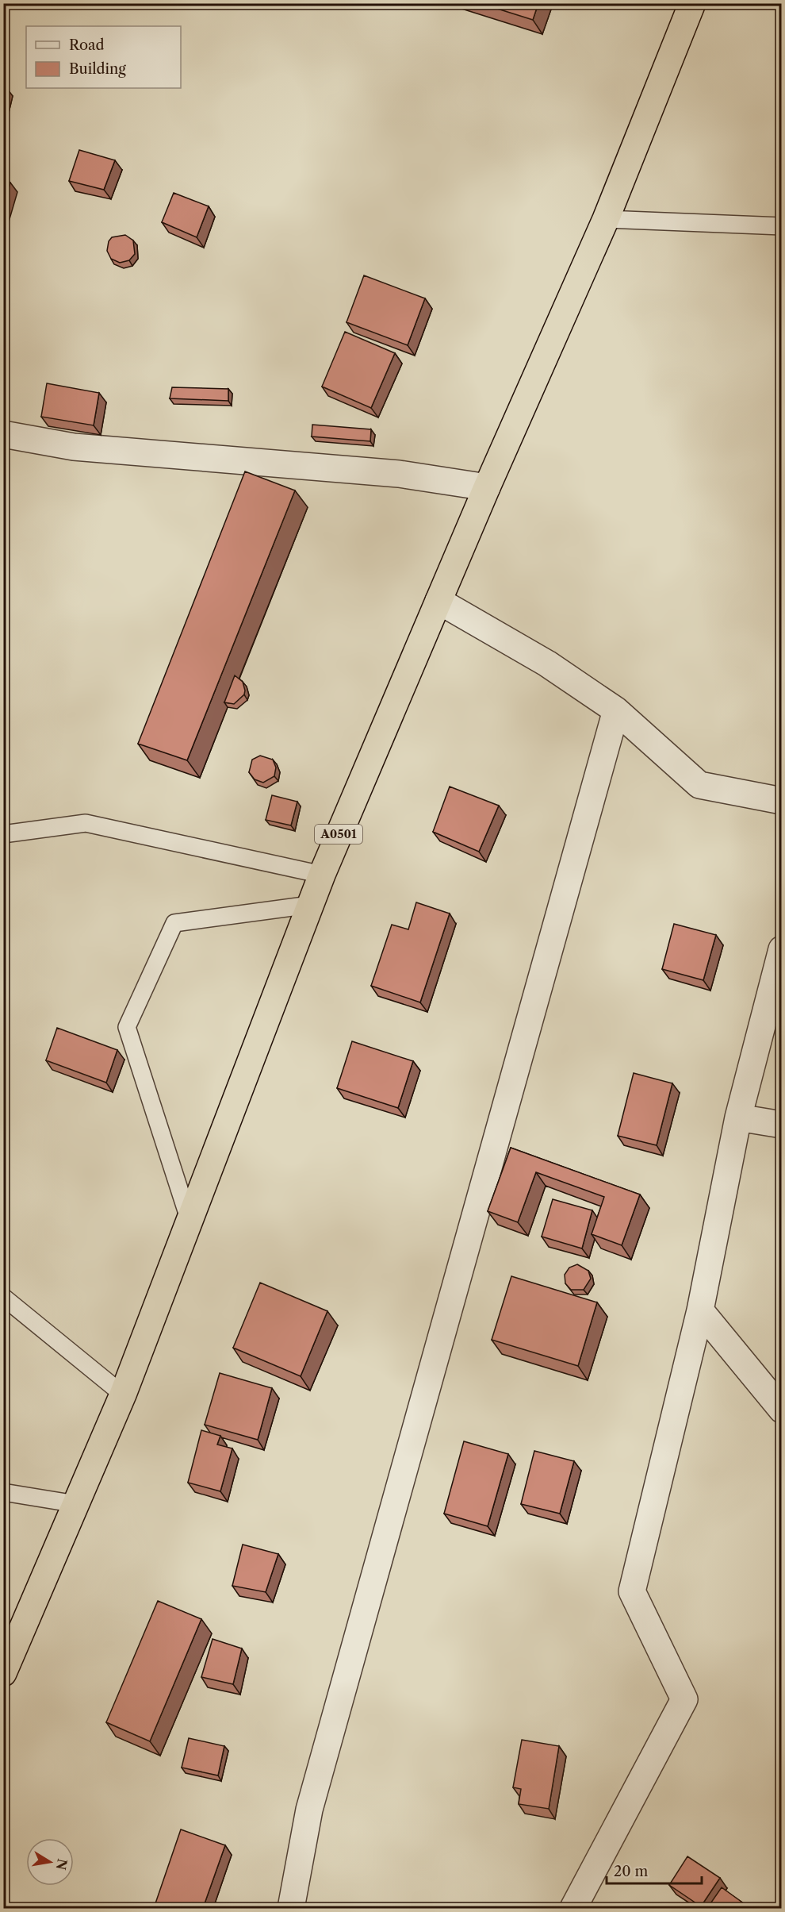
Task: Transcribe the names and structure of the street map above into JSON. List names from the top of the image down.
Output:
{
  "streets": {
    "highway": ["A0501"]
  },
  "legend": ["Road", "Building"],
  "scale_bar": "20 m",
  "north": "right"
}
